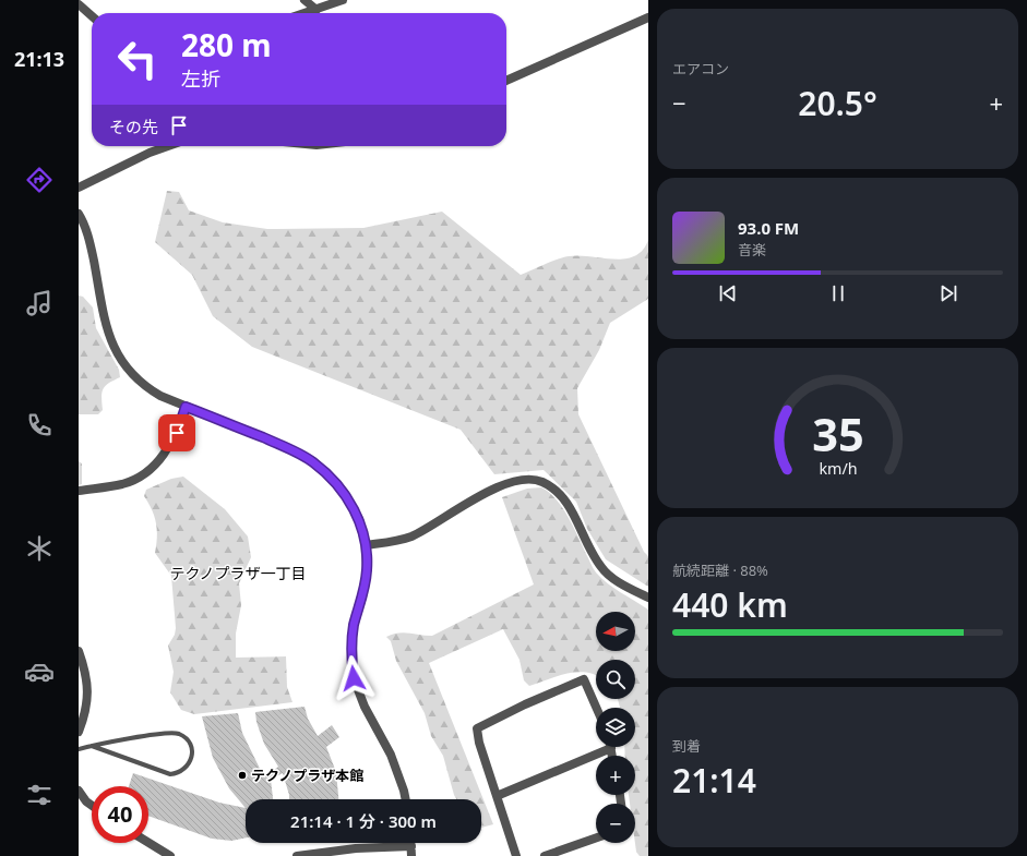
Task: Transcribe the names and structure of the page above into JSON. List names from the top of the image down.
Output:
{
  "districts": ["テクノプラザ一丁目"],
  "places": ["テクノプラザ本館"],
  "north": "left",
  "page": {
    "tabs": "21:13",
    "tile": [
      "エアコン",
      ["航続距離 · 88%", "440 km"],
      ["到着", "21:14"]
    ],
    "turn": ["280 m", "左折"],
    "heat": ["−", "20.5°", "+"],
    "then": "その先",
    "song": ["93.0 FM", "音楽"],
    "map_buttons": ["+", "−"],
    "limit": "40",
    "trip": "21:14 · 1 分 · 300 m",
    "gauge": ["35", "km/h"]
  }
}
